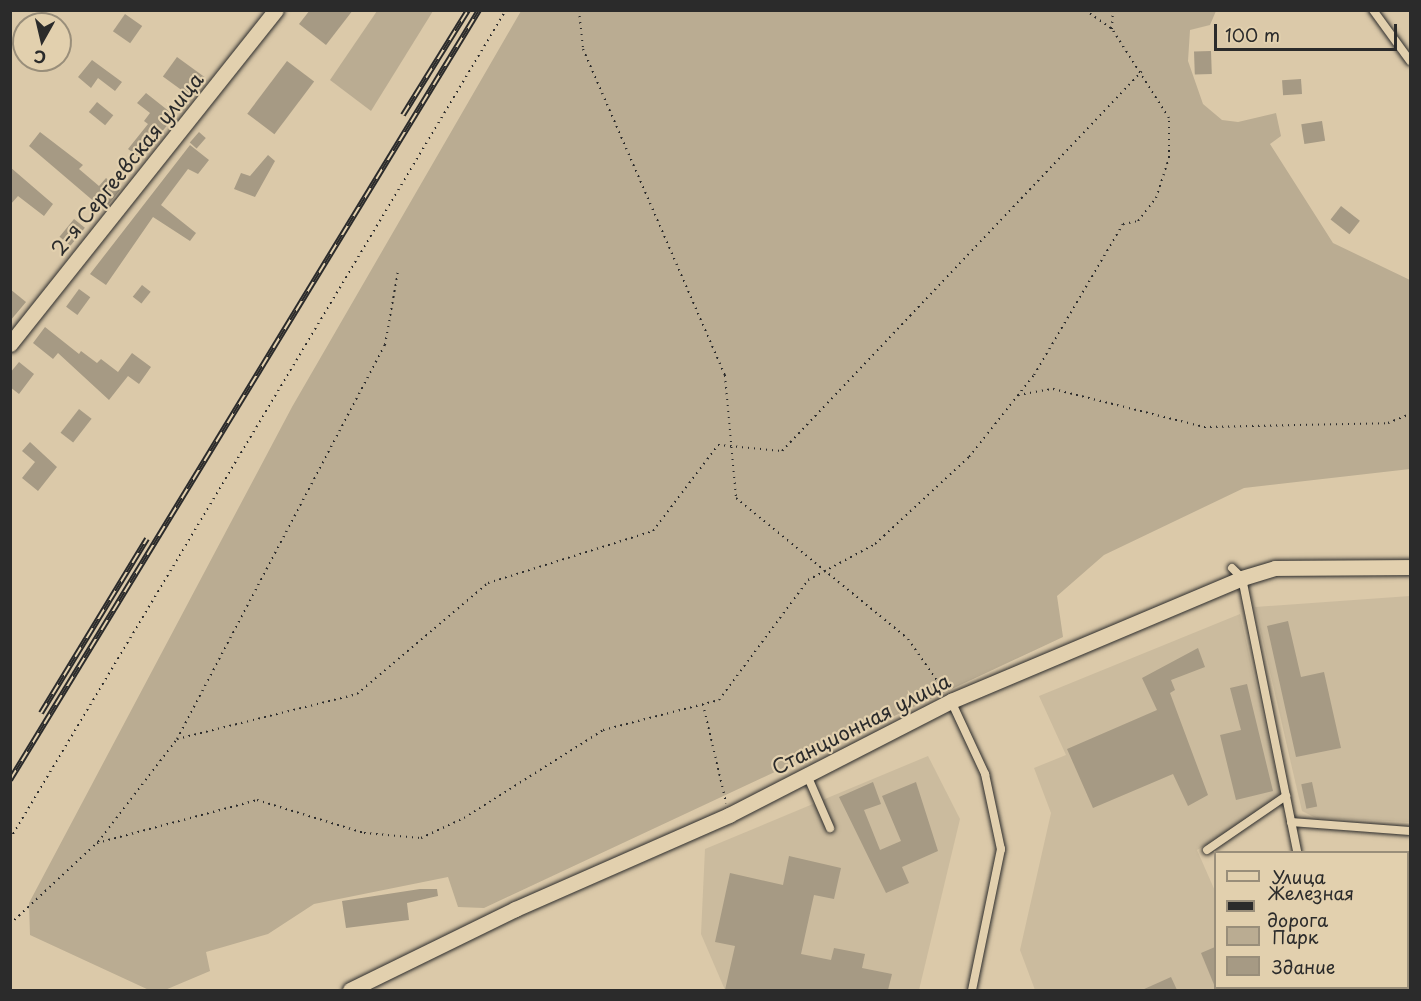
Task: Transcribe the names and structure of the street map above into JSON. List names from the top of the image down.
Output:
{
  "streets": {
    "street": ["2-я Сергеевская улица", "Станционная улица"]
  },
  "legend": [
    "Улица",
    "Железная дорога",
    "Парк",
    "Здание"
  ],
  "scale_bar": "100 m",
  "north": "bottom"
}
